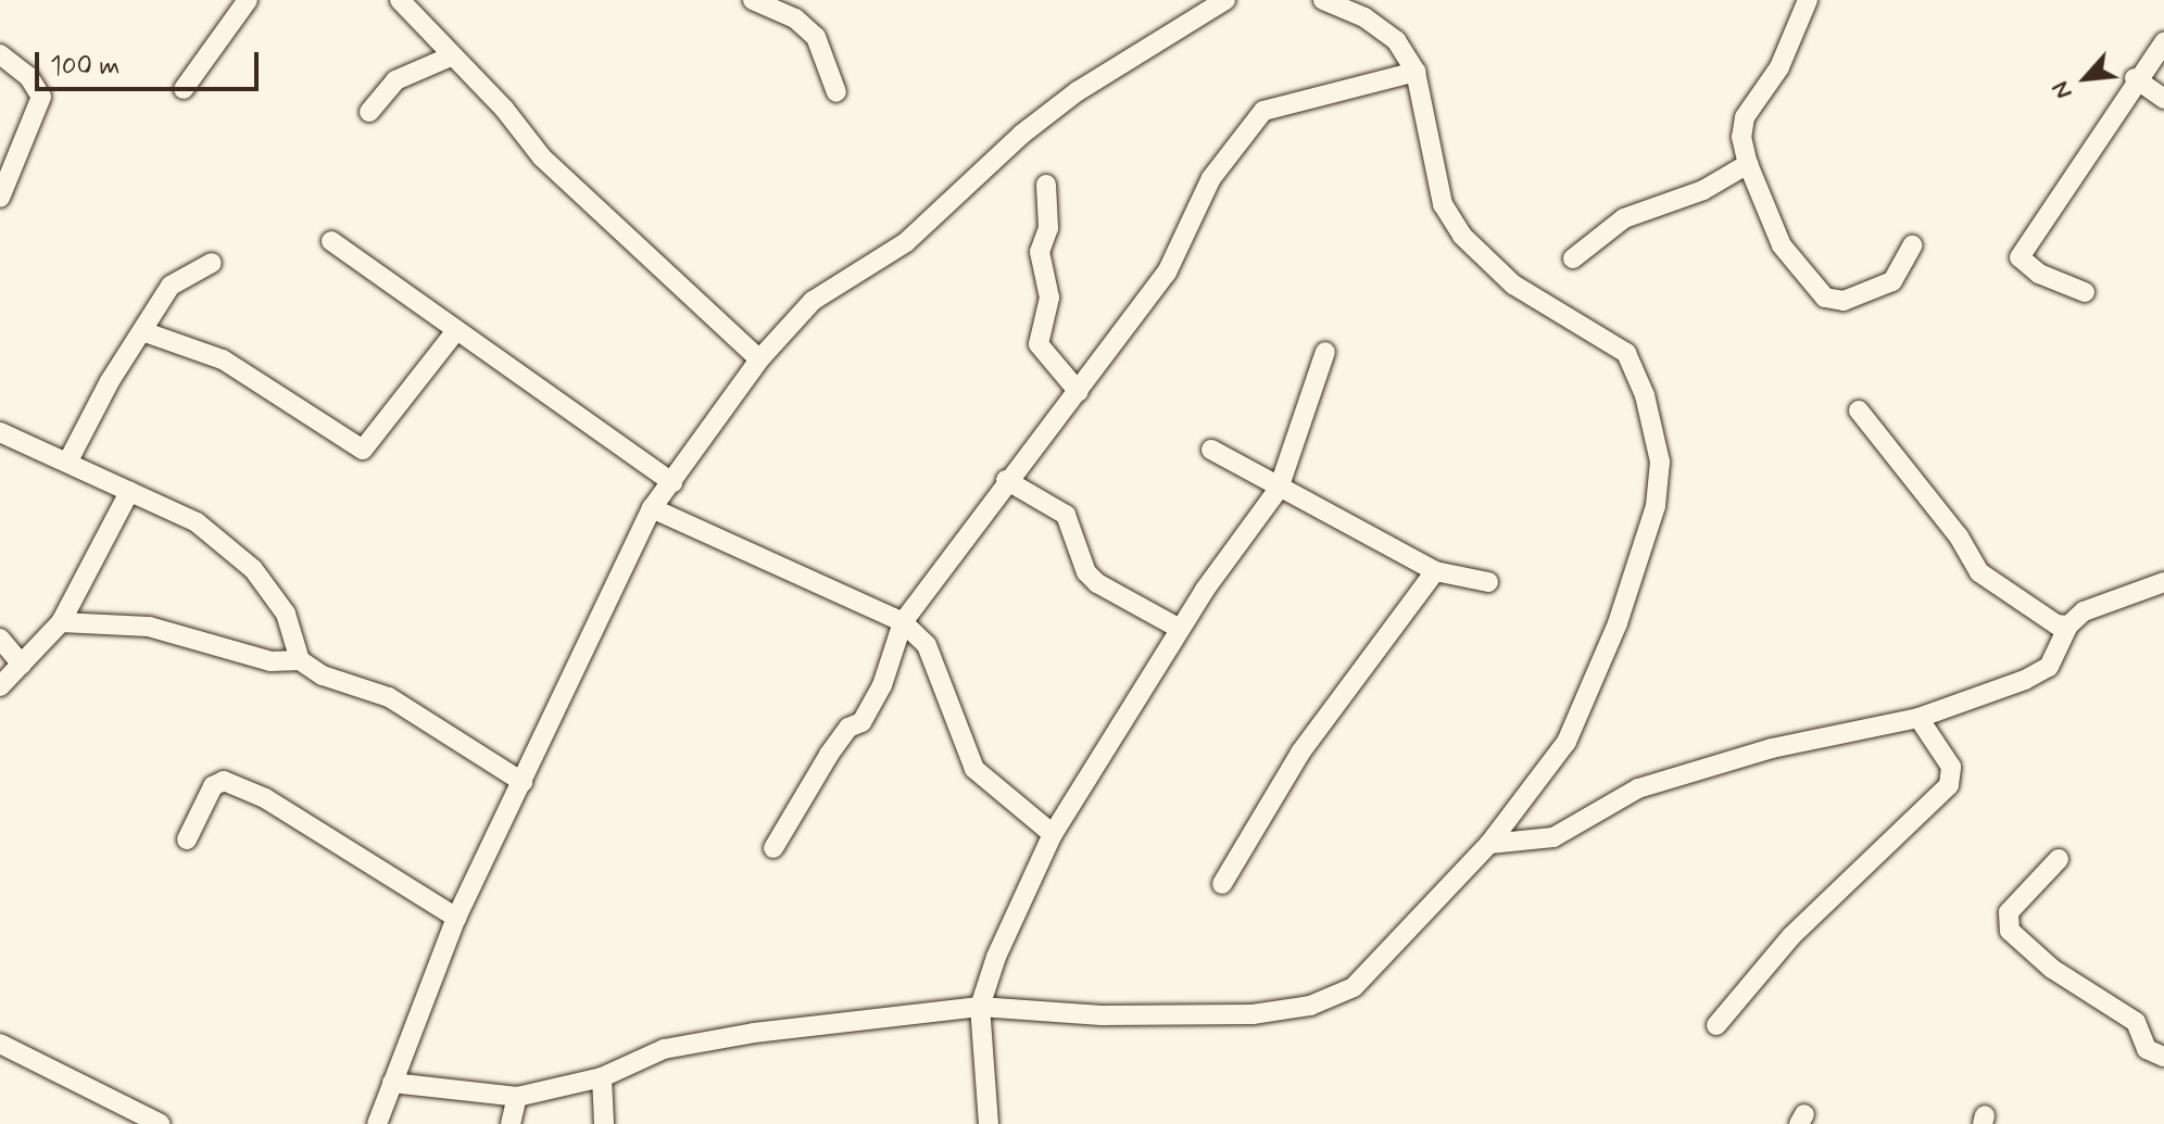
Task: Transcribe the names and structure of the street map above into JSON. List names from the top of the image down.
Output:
{
  "scale_bar": "100 m",
  "north": "bottom left"
}
